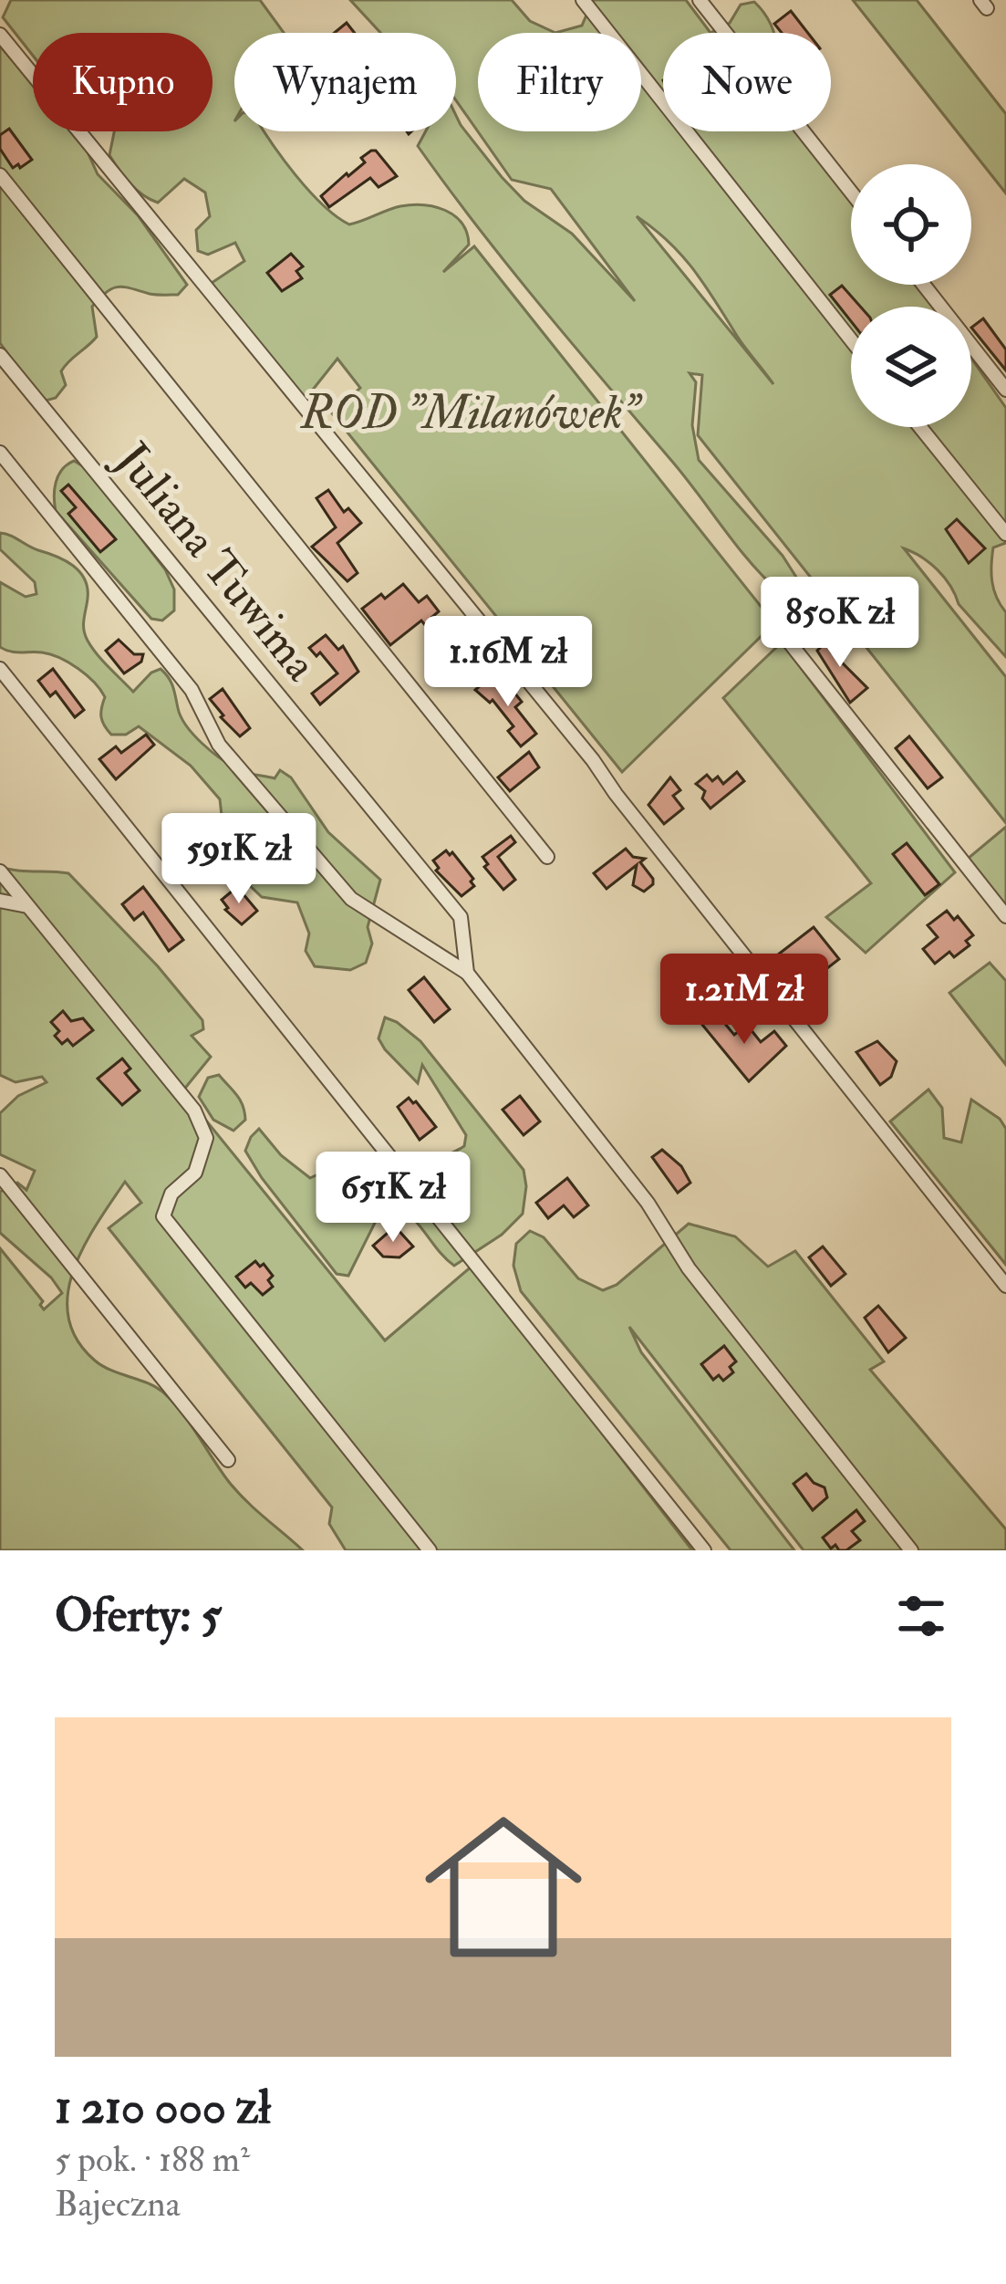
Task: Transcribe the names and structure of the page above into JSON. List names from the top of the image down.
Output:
{
  "streets": {
    "street": ["Juliana Tuwima"]
  },
  "parks": ["ROD \"Milanówek\""],
  "page": {
    "chip": [
      "Kupno",
      "Wynajem",
      "Filtry",
      "Nowe"
    ],
    "price": [
      "850K zł",
      "1.16M zł",
      "591K zł",
      "1.21M zł",
      "651K zł"
    ],
    "heading": "Oferty: 5",
    "list": [
      {
        "name": "1 210 000 zł",
        "note": "5 pok. · 188 m² · Bajeczna"
      }
    ]
  }
}
